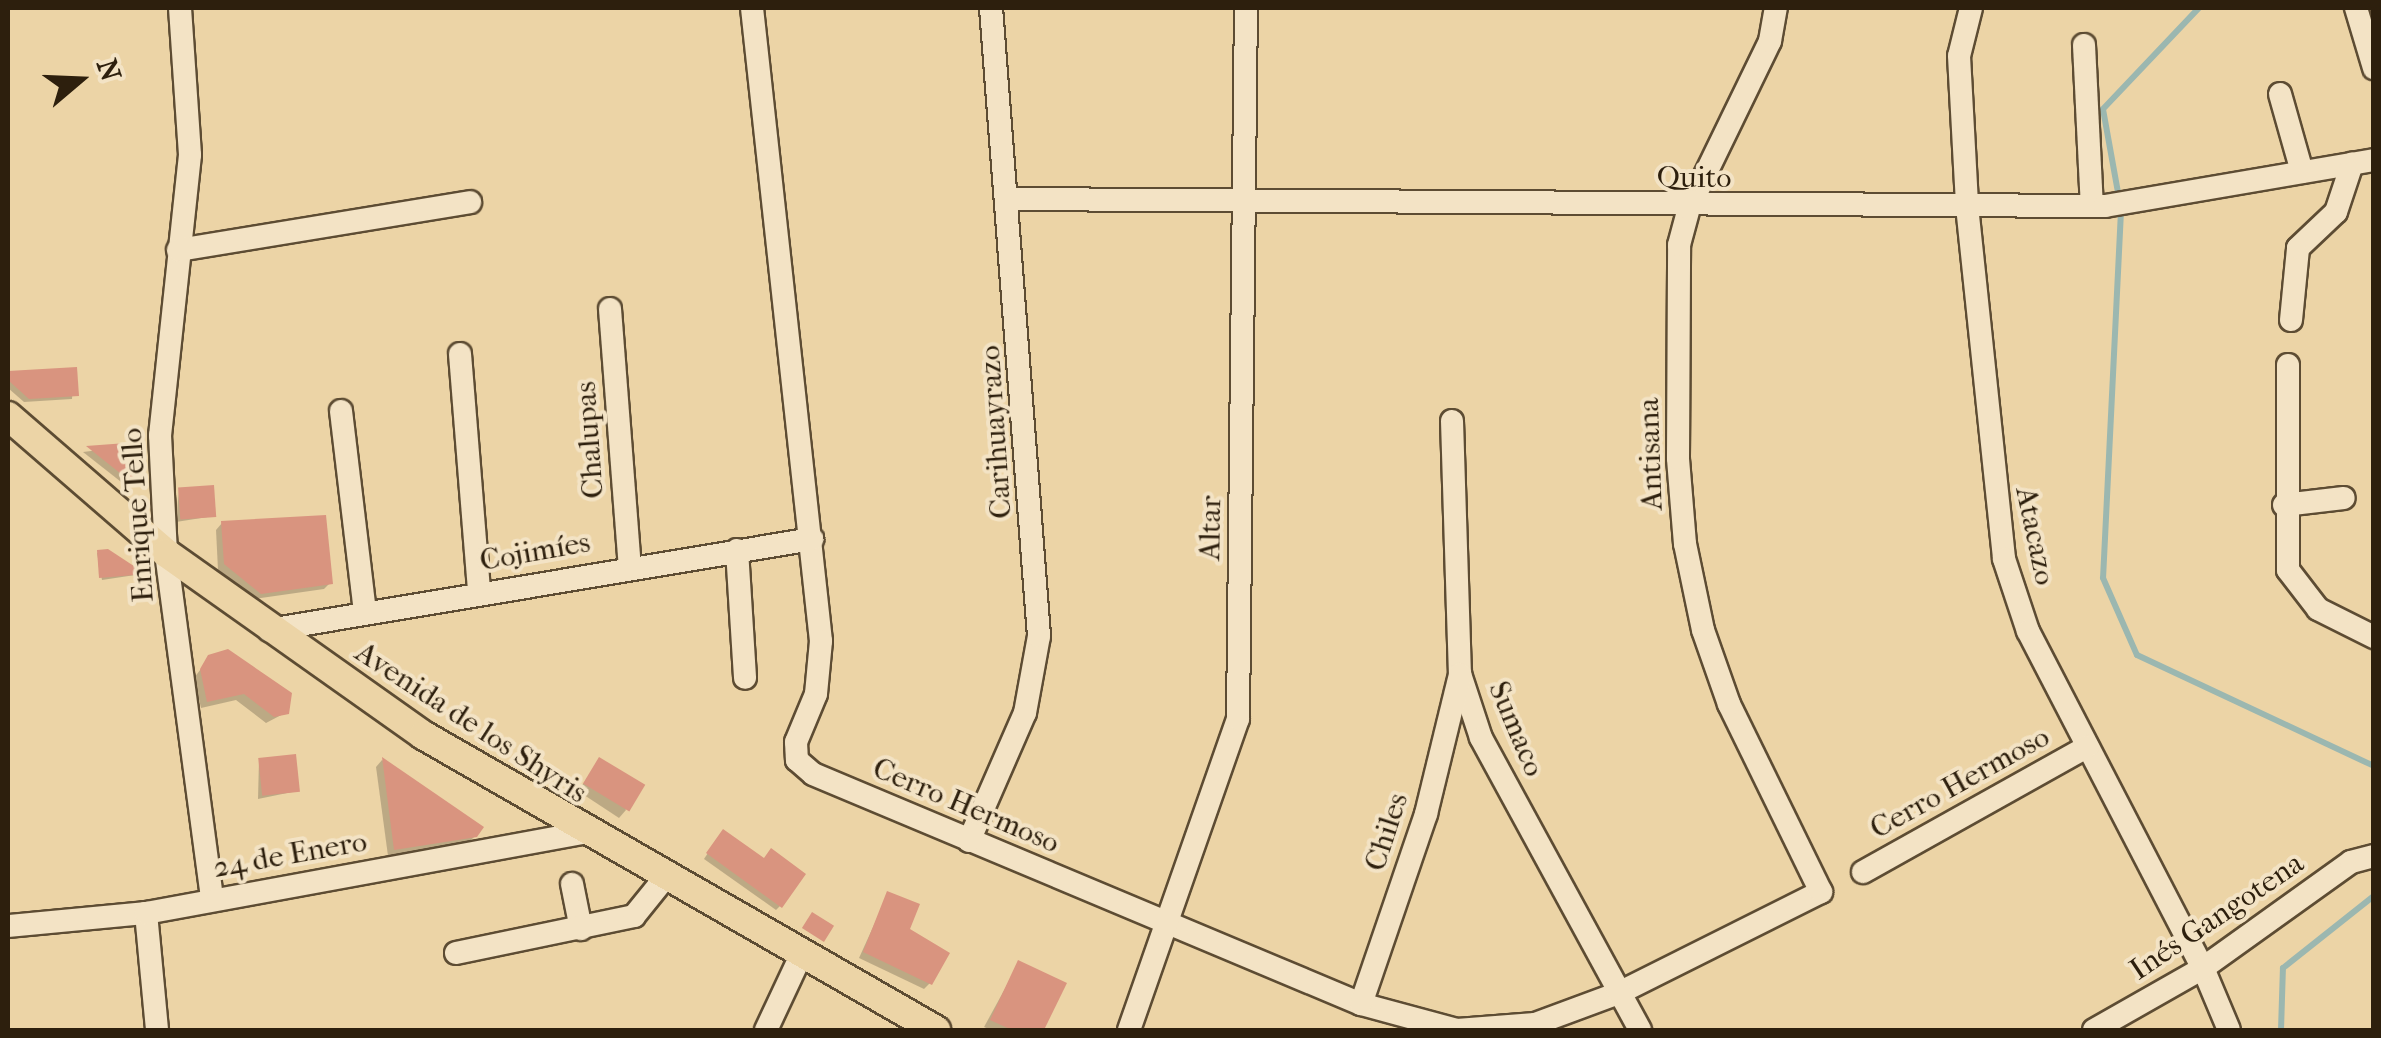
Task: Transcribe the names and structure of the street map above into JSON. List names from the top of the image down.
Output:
{
  "streets": {
    "main road": ["Avenida de los Shyris"],
    "street": [
      "Quito",
      "Carihuayrazo",
      "Chalupas",
      "Antisana",
      "Enrique Tello",
      "Altar",
      "Atacazo",
      "Cojimíes",
      "Sumaco",
      "Cerro Hermoso",
      "Chiles",
      "24 de Enero",
      "Inés Gangotena"
    ]
  },
  "crossings": [
    ["Quito", "Carihuayrazo"],
    ["Quito", "Antisana"],
    ["Quito", "Altar"],
    ["Quito", "Atacazo"],
    ["Carihuayrazo", "Cerro Hermoso"],
    ["Chalupas", "Cojimíes"],
    ["Antisana", "Cerro Hermoso"],
    ["Enrique Tello", "Avenida de los Shyris"],
    ["Enrique Tello", "24 de Enero"],
    ["Altar", "Cerro Hermoso"],
    ["Atacazo", "Cerro Hermoso"],
    ["Atacazo", "Inés Gangotena"],
    ["Cojimíes", "Avenida de los Shyris"],
    ["Cojimíes", "Cerro Hermoso"],
    ["Avenida de los Shyris", "24 de Enero"],
    ["Sumaco", "Cerro Hermoso"],
    ["Sumaco", "Chiles"],
    ["Cerro Hermoso", "Chiles"]
  ],
  "north": "right"
}
